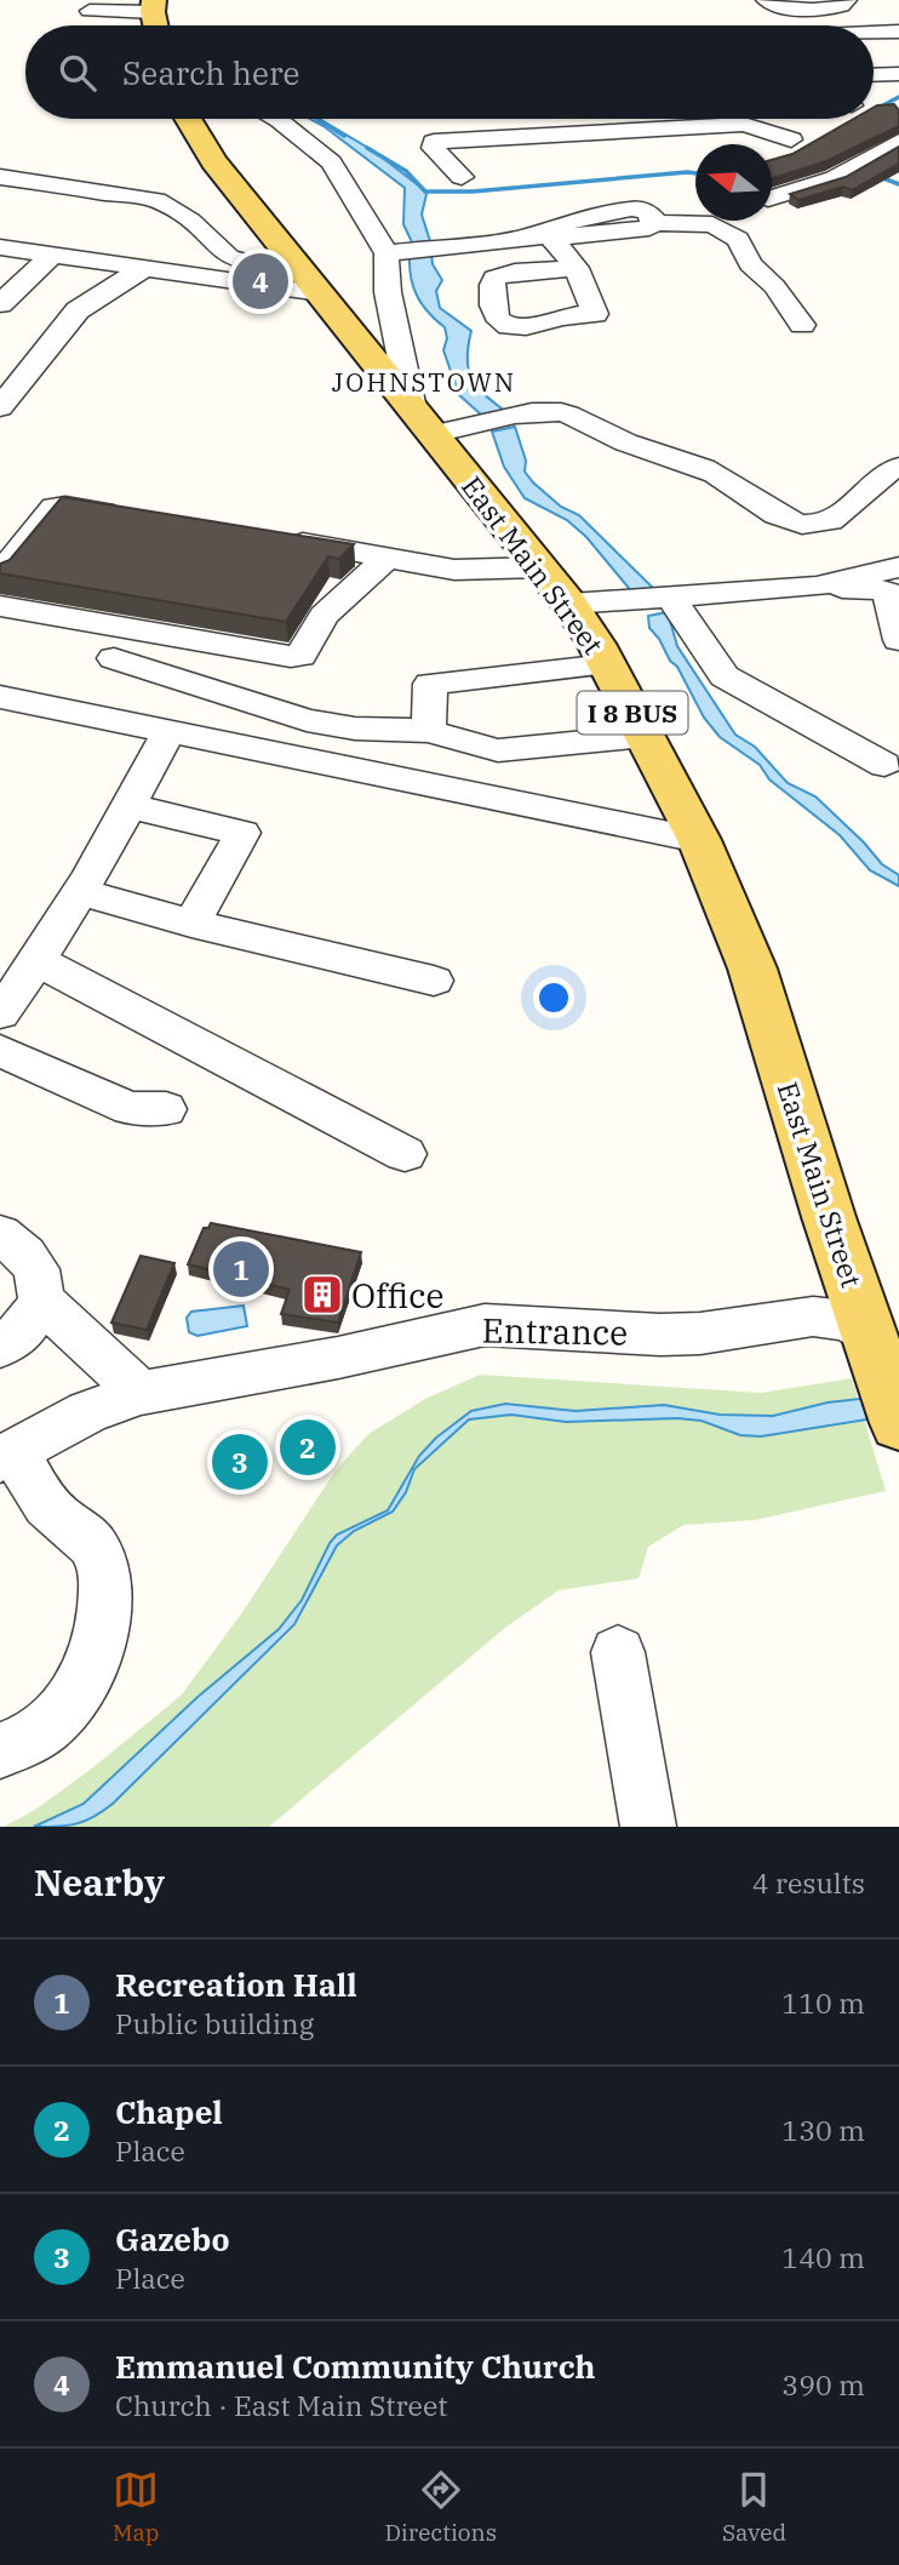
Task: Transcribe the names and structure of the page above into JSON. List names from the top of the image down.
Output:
{
  "streets": {
    "main road": ["East Main Street", "I 8 BUS"],
    "street": ["Entrance"]
  },
  "crossings": [
    ["East Main Street", "Entrance"]
  ],
  "districts": ["JOHNSTOWN"],
  "places": {
    "building": ["Office"]
  },
  "north": "left",
  "page": {
    "search": "Search here",
    "pins": [
      "4",
      "1",
      "2",
      "3"
    ],
    "heading": ["Nearby", "4 results"],
    "list": [
      {
        "mark": "1",
        "name": "Recreation Hall",
        "note": "Public building",
        "value": "110 m"
      },
      {
        "mark": "2",
        "name": "Chapel",
        "note": "Place",
        "value": "130 m"
      },
      {
        "mark": "3",
        "name": "Gazebo",
        "note": "Place",
        "value": "140 m"
      },
      {
        "mark": "4",
        "name": "Emmanuel Community Church",
        "note": "Church · East Main Street",
        "value": "390 m"
      }
    ],
    "nav": ["Map", "Directions", "Saved"]
  }
}
